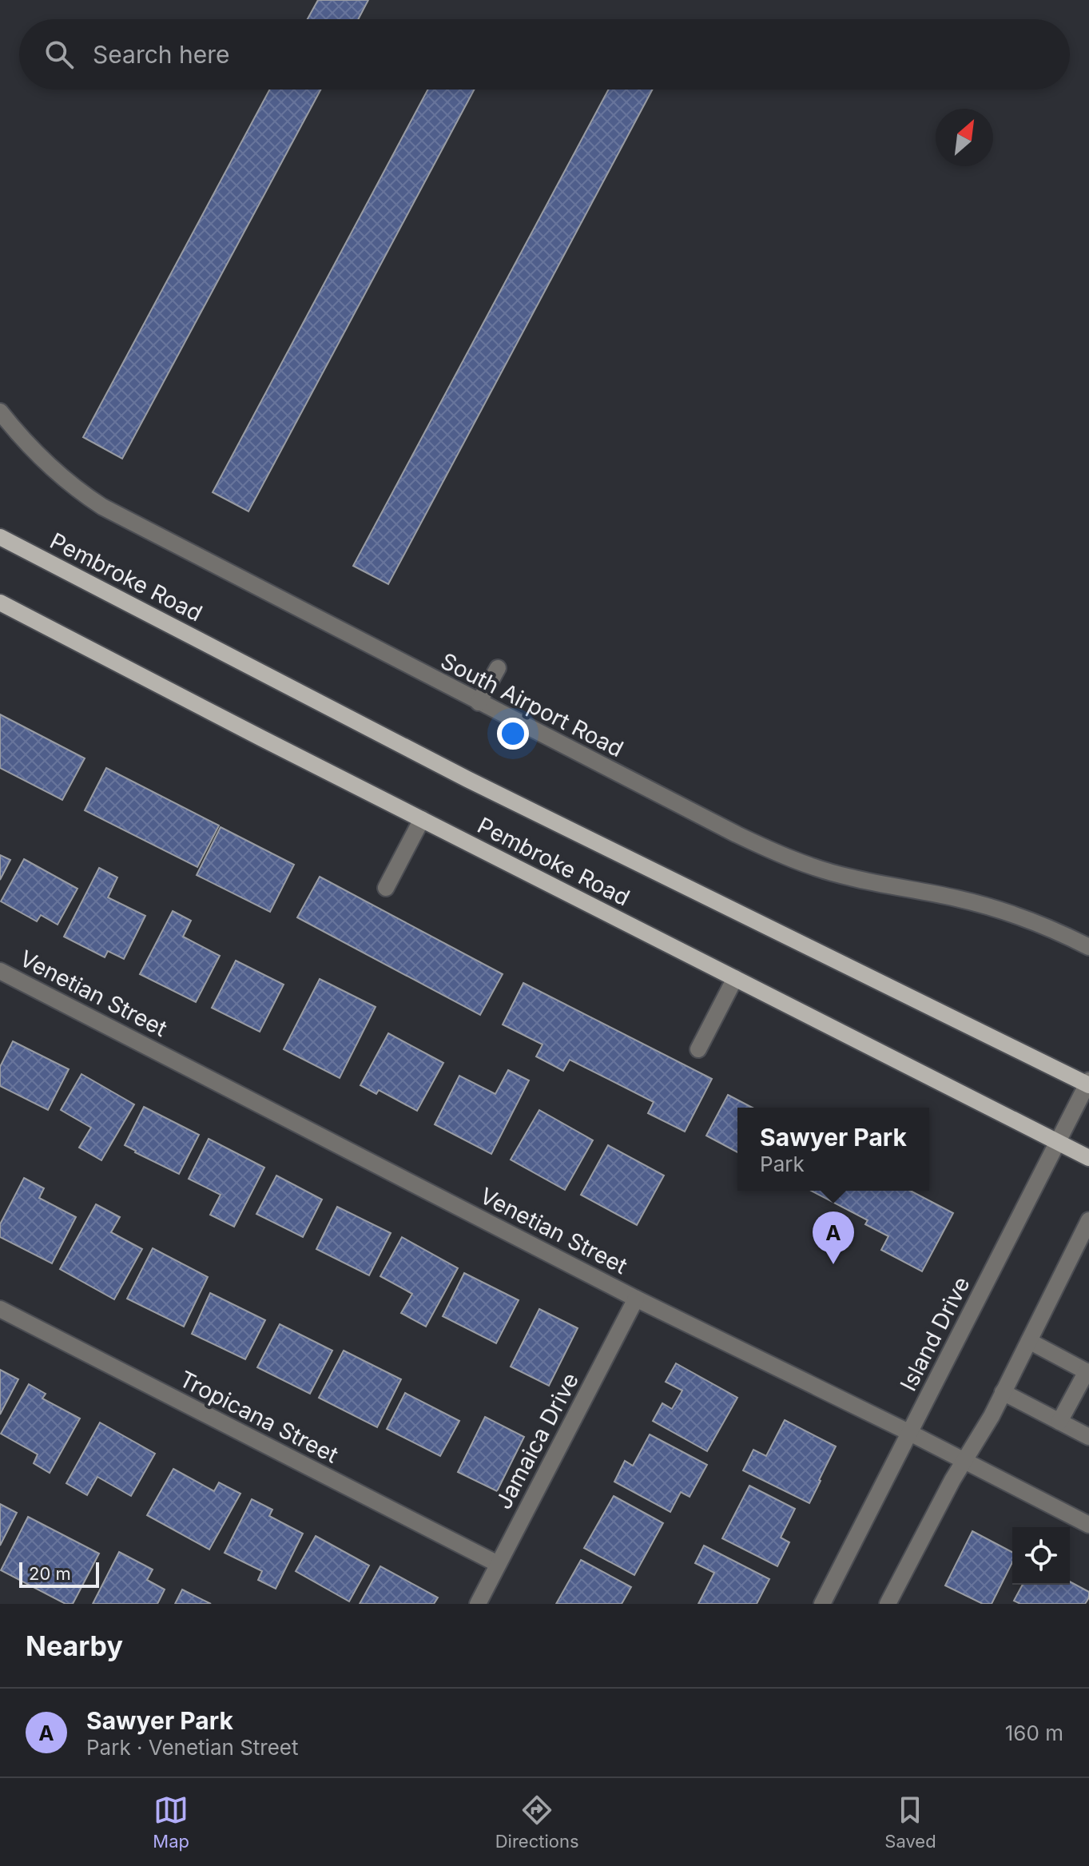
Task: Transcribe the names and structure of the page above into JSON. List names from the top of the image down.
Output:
{
  "streets": {
    "main road": ["Pembroke Road"],
    "street": [
      "South Airport Road",
      "Venetian Street",
      "Island Drive",
      "Tropicana Street",
      "Jamaica Drive"
    ]
  },
  "crossings": [
    ["Pembroke Road", "Island Drive"],
    ["Venetian Street", "Island Drive"],
    ["Venetian Street", "Jamaica Drive"],
    ["Tropicana Street", "Jamaica Drive"]
  ],
  "scale_bar": "20 m",
  "north": "top right",
  "page": {
    "search": "Search here",
    "popup": ["Sawyer Park", "Park"],
    "pins": "A",
    "scale": "20 m",
    "heading": "Nearby",
    "list": [
      {
        "mark": "A",
        "name": "Sawyer Park",
        "note": "Park · Venetian Street",
        "value": "160 m"
      }
    ],
    "nav": ["Map", "Directions", "Saved"]
  }
}
